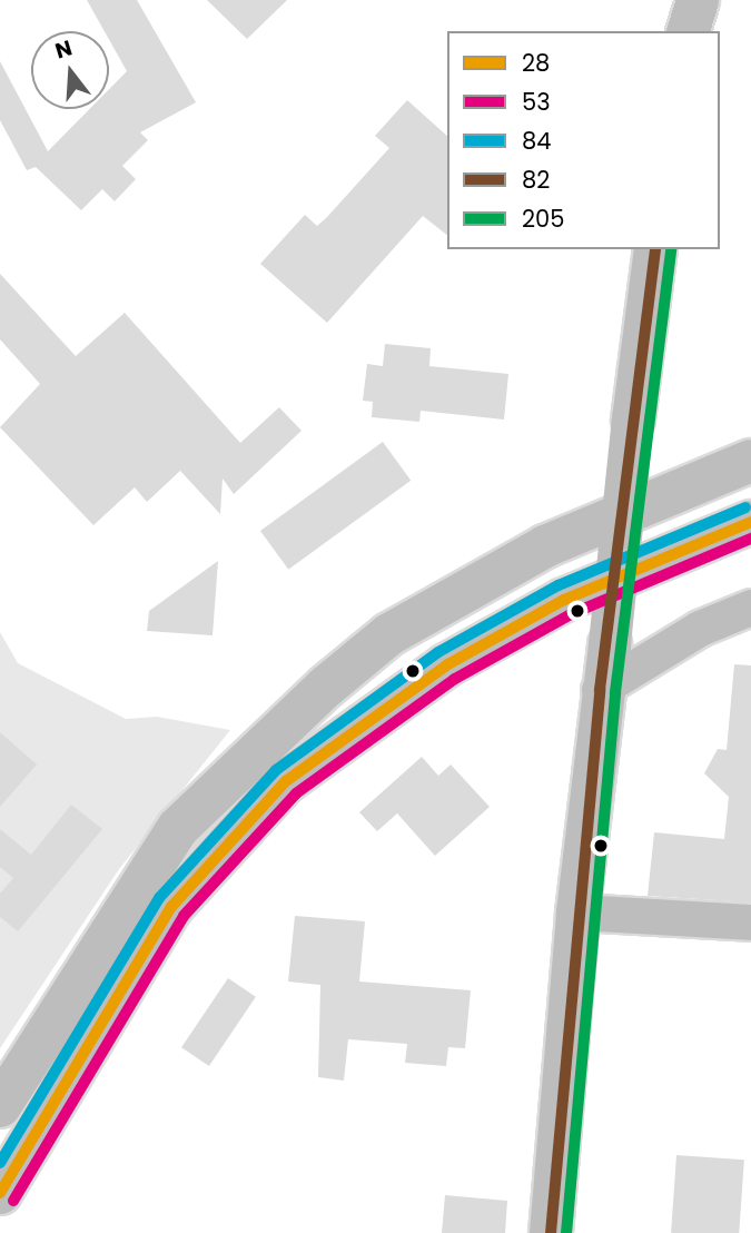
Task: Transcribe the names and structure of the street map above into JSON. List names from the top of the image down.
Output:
{
  "lines": [
    "transit line 82",
    "transit line 205",
    "transit line 84",
    "transit line 28",
    "transit line 53"
  ],
  "legend": [
    "28",
    "53",
    "84",
    "82",
    "205"
  ],
  "north": "top"
}
